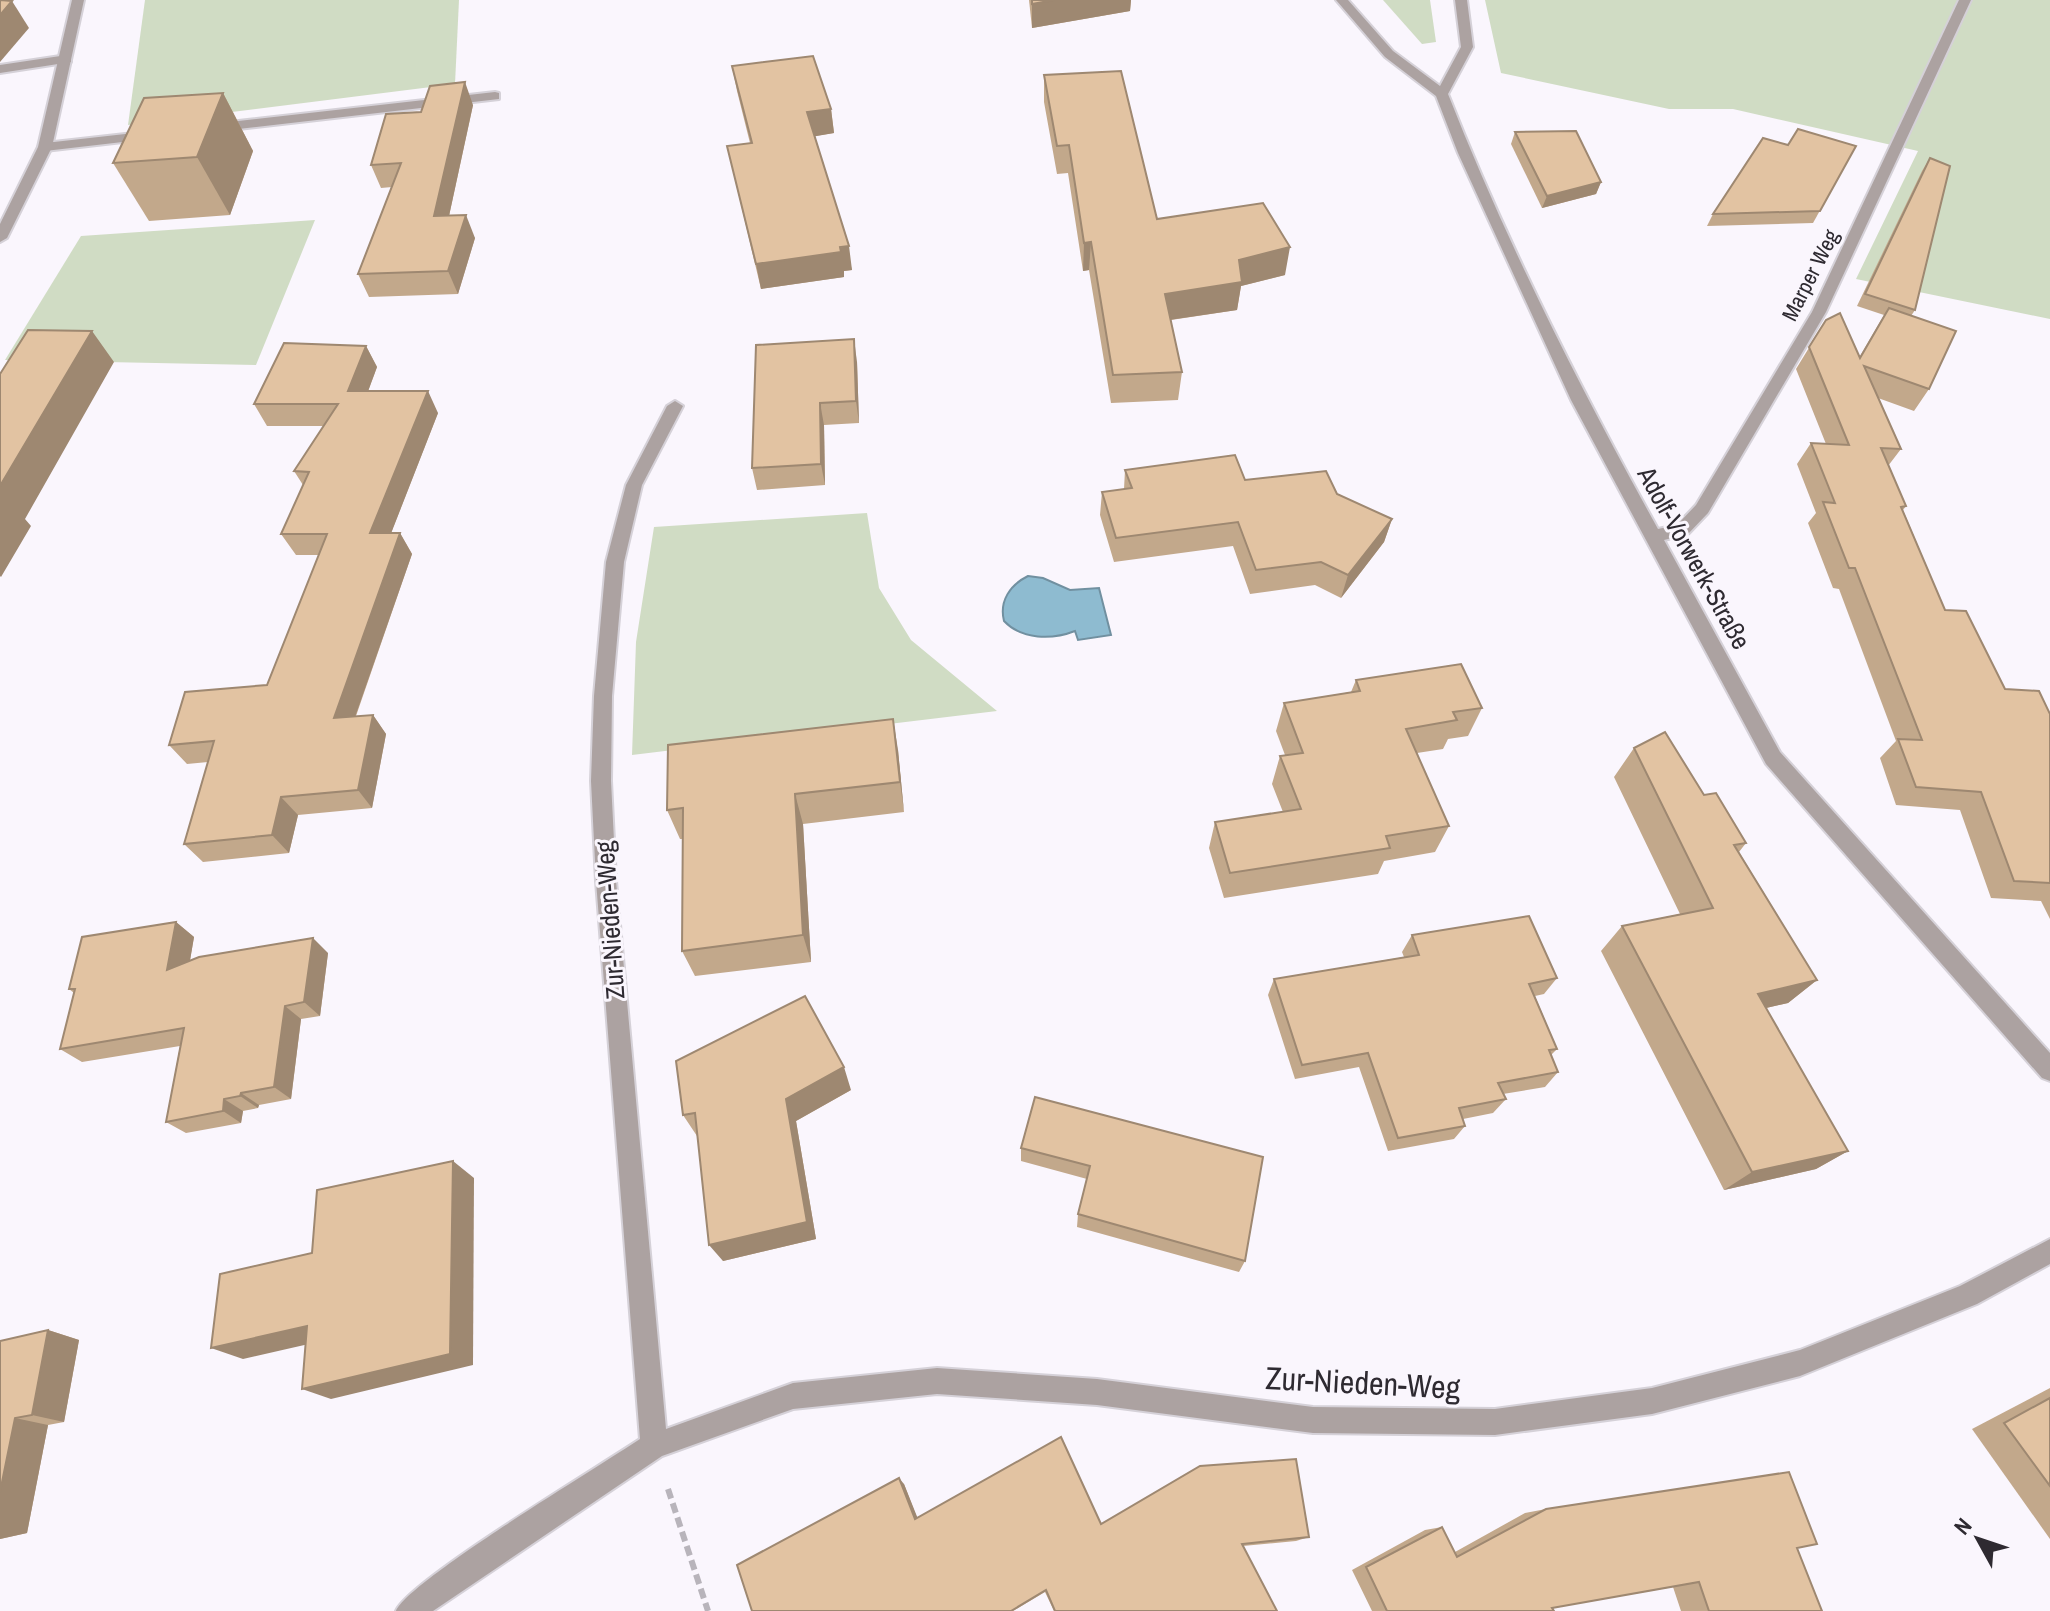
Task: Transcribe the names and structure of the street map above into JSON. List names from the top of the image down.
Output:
{
  "streets": {
    "street": ["Marper Weg", "Adolf-Vorwerk-Straße", "Zur-Nieden-Weg"]
  },
  "crossings": [
    ["Marper Weg", "Adolf-Vorwerk-Straße"]
  ],
  "north": "top left"
}
